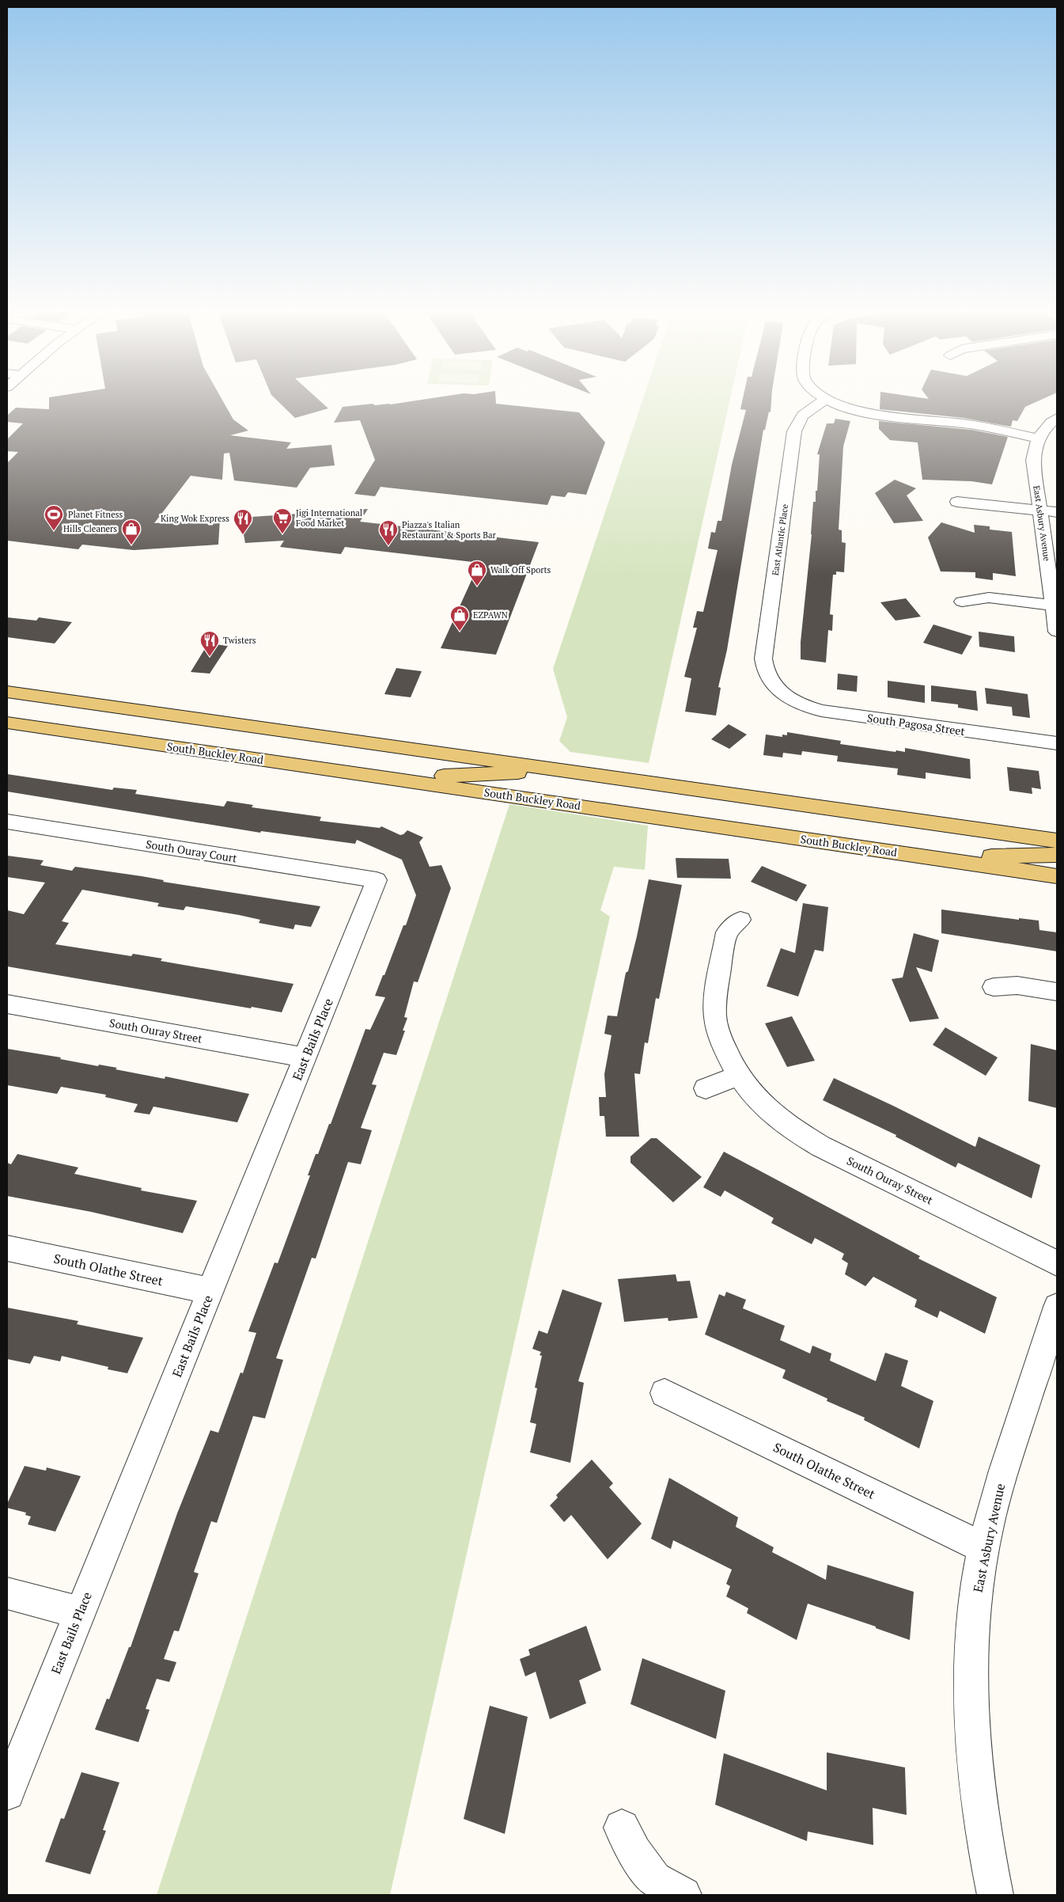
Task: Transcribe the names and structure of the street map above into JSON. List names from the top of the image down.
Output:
{
  "streets": {
    "main road": ["South Buckley Road"],
    "street": [
      "East Asbury Avenue",
      "East Atlantic Place",
      "South Pagosa Street",
      "South Ouray Court",
      "South Ouray Street",
      "East Bails Place",
      "South Olathe Street"
    ]
  },
  "crossings": [
    ["East Asbury Avenue", "South Olathe Street"],
    ["East Atlantic Place", "South Pagosa Street"],
    ["South Ouray Court", "East Bails Place"],
    ["South Ouray Street", "East Bails Place"],
    ["East Bails Place", "South Olathe Street"]
  ],
  "places": {
    "sports": ["Planet Fitness"],
    "supermarket": ["Jigi International Food Market"],
    "restaurant": ["King Wok Express", "Piazza's Italian Restaurant & Sports Bar", "Twisters"],
    "shop": ["Hills Cleaners", "Walk Off Sports", "EZPAWN"]
  }
}
